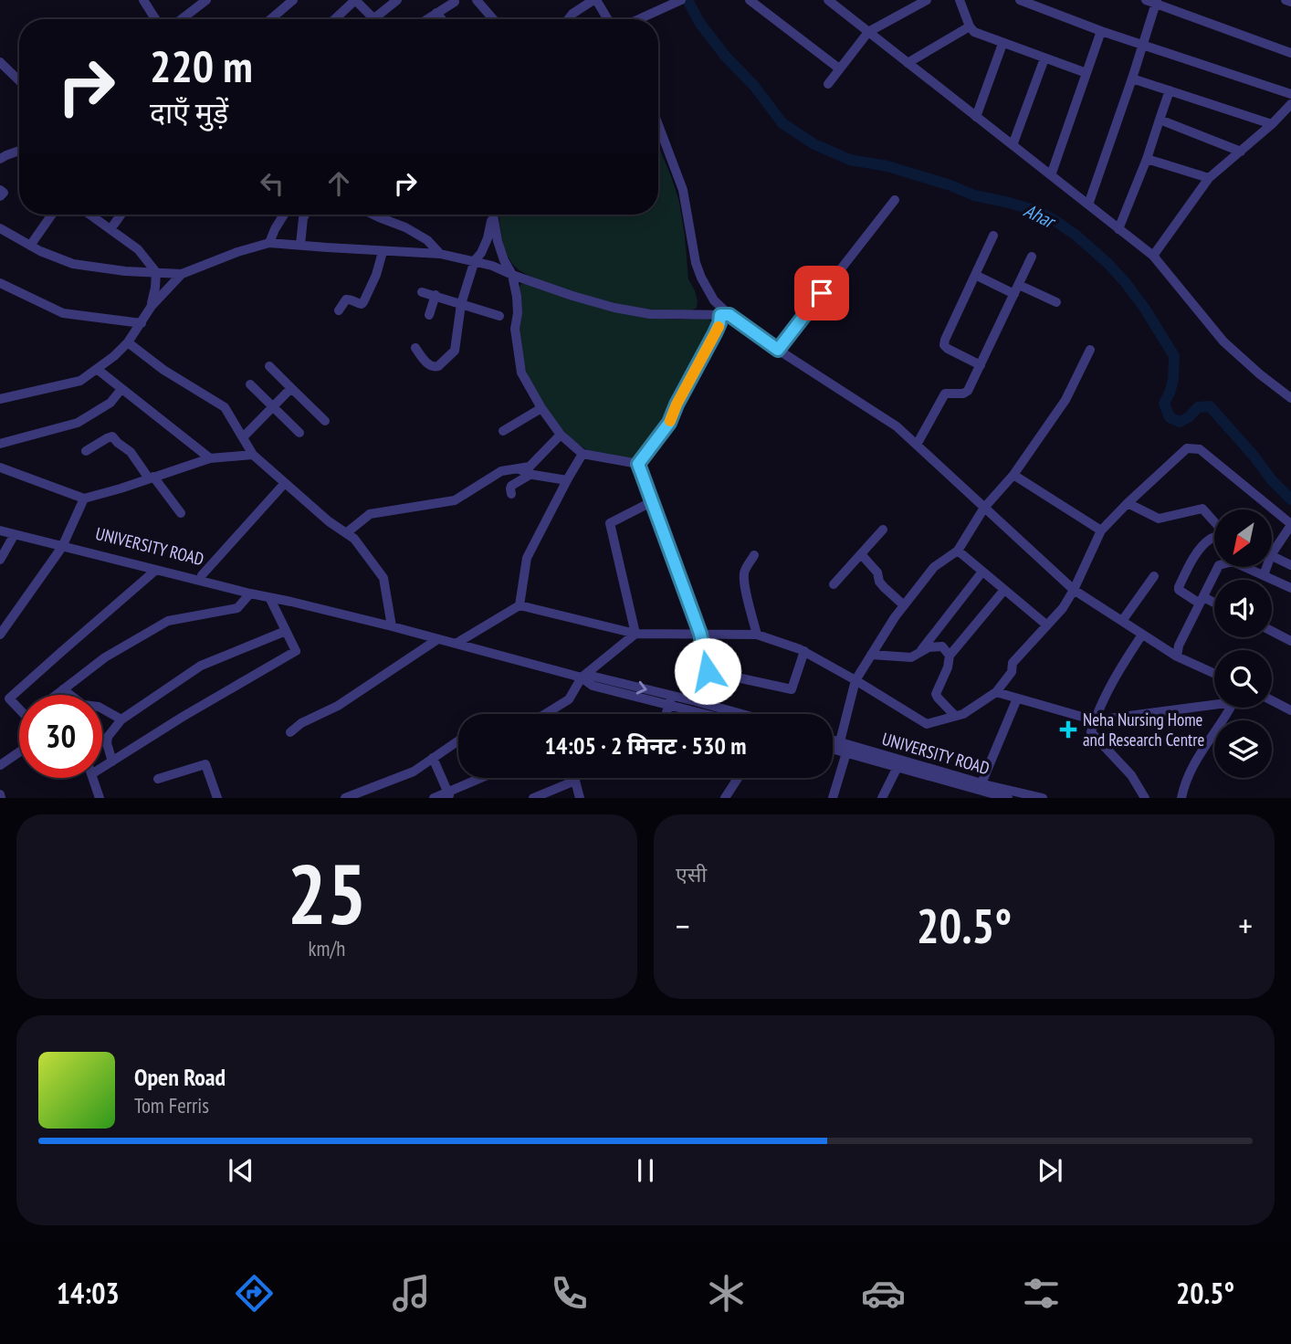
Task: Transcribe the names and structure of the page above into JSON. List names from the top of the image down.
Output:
{
  "streets": {
    "street": ["UNIVERSITY ROAD"]
  },
  "water": ["Ahar"],
  "places": {
    "health": ["Neha Nursing Home and Research Centre"]
  },
  "north": "bottom left",
  "page": {
    "turn": ["220 m", "दाएँ मुड़ें"],
    "limit": "30",
    "trip": "14:05 · 2 मिनट · 530 m",
    "tile": [
      ["25", "km/h"],
      "एसी"
    ],
    "heat": ["−", "20.5°", "+"],
    "song": ["Open Road", "Tom Ferris"],
    "tabs": ["14:03", "20.5°"]
  }
}
